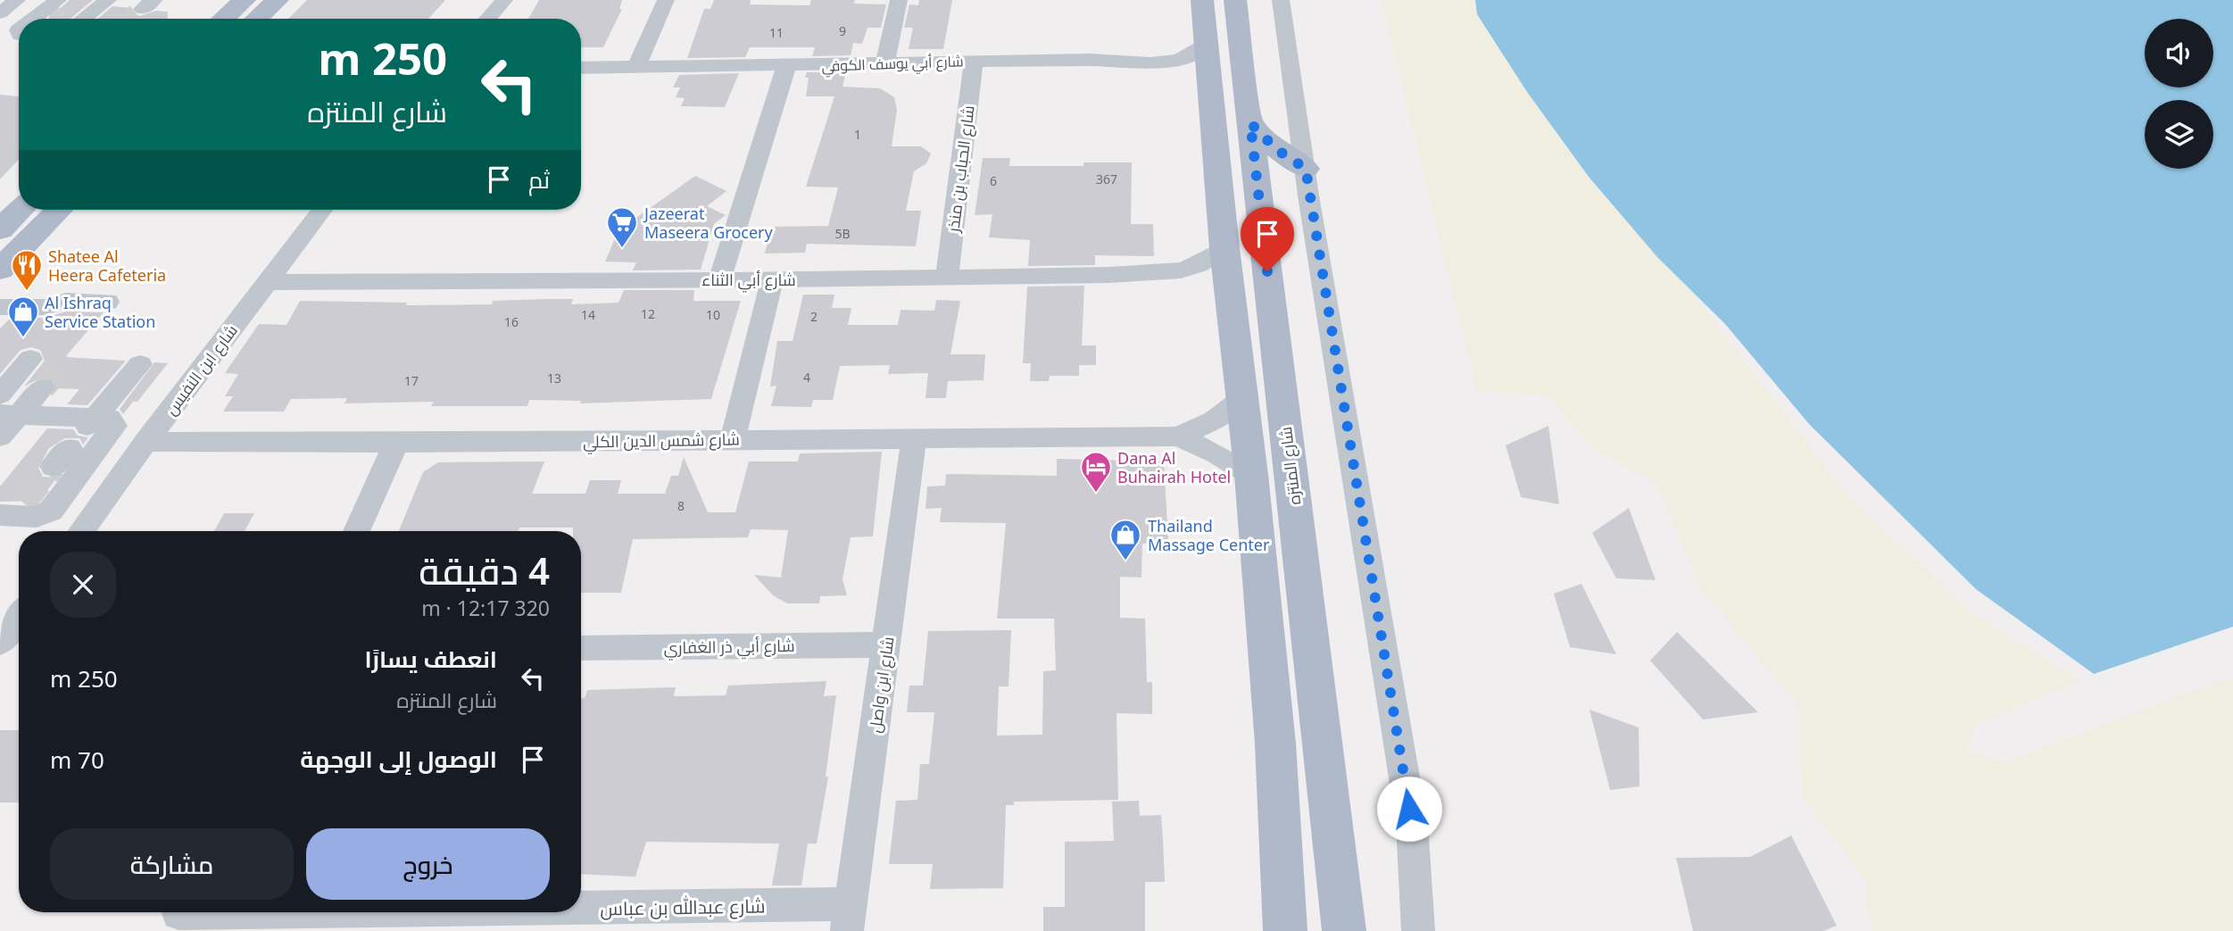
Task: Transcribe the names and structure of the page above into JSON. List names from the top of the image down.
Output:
{
  "streets": {
    "main road": ["شارع المنتزه"],
    "street": [
      "شارع أبي يوسف الكوفي",
      "شارع الحباب بن منذر",
      "شارع أبي الثناء",
      "شارع ابن النفيس",
      "شارع شمس الدين الكلي",
      "شارع أبي ذر الغفاري",
      "شارع ابن واصل",
      "شارع عبدالله بن عباس"
    ]
  },
  "crossings": [
    ["شارع أبي يوسف الكوفي", "شارع الحباب بن منذر"],
    ["شارع الحباب بن منذر", "شارع أبي الثناء"],
    ["شارع أبي الثناء", "شارع ابن النفيس"],
    ["شارع ابن النفيس", "شارع شمس الدين الكلي"],
    ["شارع شمس الدين الكلي", "شارع ابن واصل"],
    ["شارع أبي ذر الغفاري", "شارع ابن واصل"],
    ["شارع ابن واصل", "شارع عبدالله بن عباس"]
  ],
  "places": {
    "supermarket": ["Jazeerat Maseera Grocery"],
    "restaurant": ["Shatee Al Heera Cafeteria"],
    "shop": ["Al Ishraq Service Station", "Thailand Massage Center"],
    "hotel": ["Dana Al Buhairah Hotel"]
  },
  "house_numbers": [
    "9",
    "11",
    "1",
    "367",
    "6",
    "5B",
    "12",
    "14",
    "10",
    "2",
    "16",
    "4",
    "13",
    "17",
    "8"
  ],
  "page": {
    "turn": ["250 m", "شارع المنتزه"],
    "then": "ثم",
    "heading": ["4 دقيقة", "320 m · 12:17"],
    "list": [
      {
        "name": "انعطف يسارًا",
        "note": "شارع المنتزه",
        "value": "250 m"
      },
      {
        "name": "الوصول إلى الوجهة",
        "value": "70 m"
      }
    ],
    "buttons": ["خروج", "مشاركة"]
  }
}
